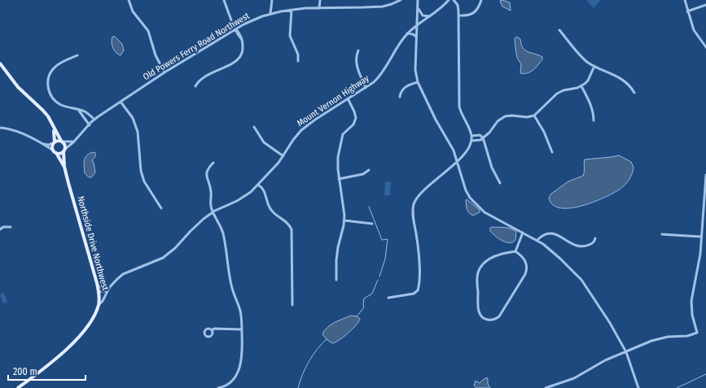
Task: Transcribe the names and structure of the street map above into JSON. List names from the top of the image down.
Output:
{
  "streets": {
    "main road": ["Northside Drive Northwest"],
    "street": ["Old Powers Ferry Road Northwest", "Mount Vernon Highway"]
  },
  "crossings": [
    ["Old Powers Ferry Road Northwest", "Northside Drive Northwest"],
    ["Mount Vernon Highway", "Northside Drive Northwest"]
  ],
  "scale_bar": "200 m"
}
